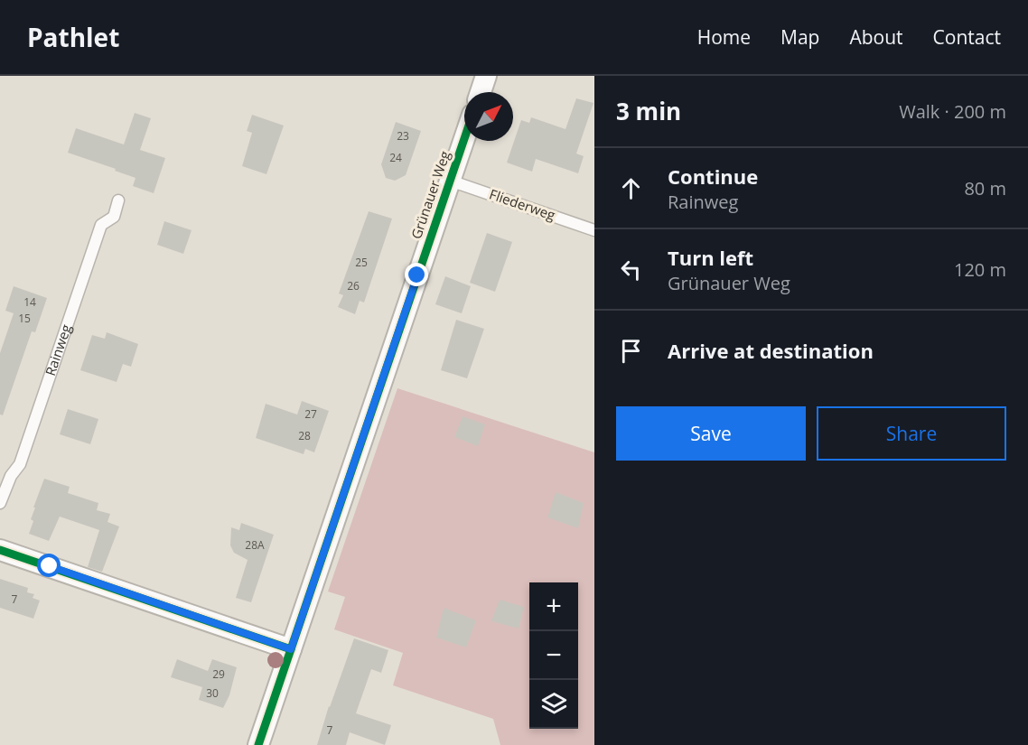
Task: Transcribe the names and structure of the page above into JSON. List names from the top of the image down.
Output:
{
  "streets": {
    "street": ["Grünauer Weg"],
    "lane": ["Fliederweg", "Rainweg"]
  },
  "crossings": [
    ["Grünauer Weg", "Fliederweg"]
  ],
  "house_numbers": [
    "23",
    "24",
    "25",
    "26",
    "14",
    "15",
    "27",
    "28",
    "28A",
    "7",
    "29",
    "30",
    "7"
  ],
  "north": "top right",
  "page": {
    "header": "Pathlet",
    "nav": [
      "Home",
      "Map",
      "About",
      "Contact"
    ],
    "heading": ["3 min", "Walk · 200 m"],
    "list": [
      ["Continue", "Rainweg", "80 m"],
      ["Turn left", "Grünauer Weg", "120 m"],
      "Arrive at destination"
    ],
    "buttons": ["Save", "Share"],
    "map_buttons": ["+", "−"]
  }
}
